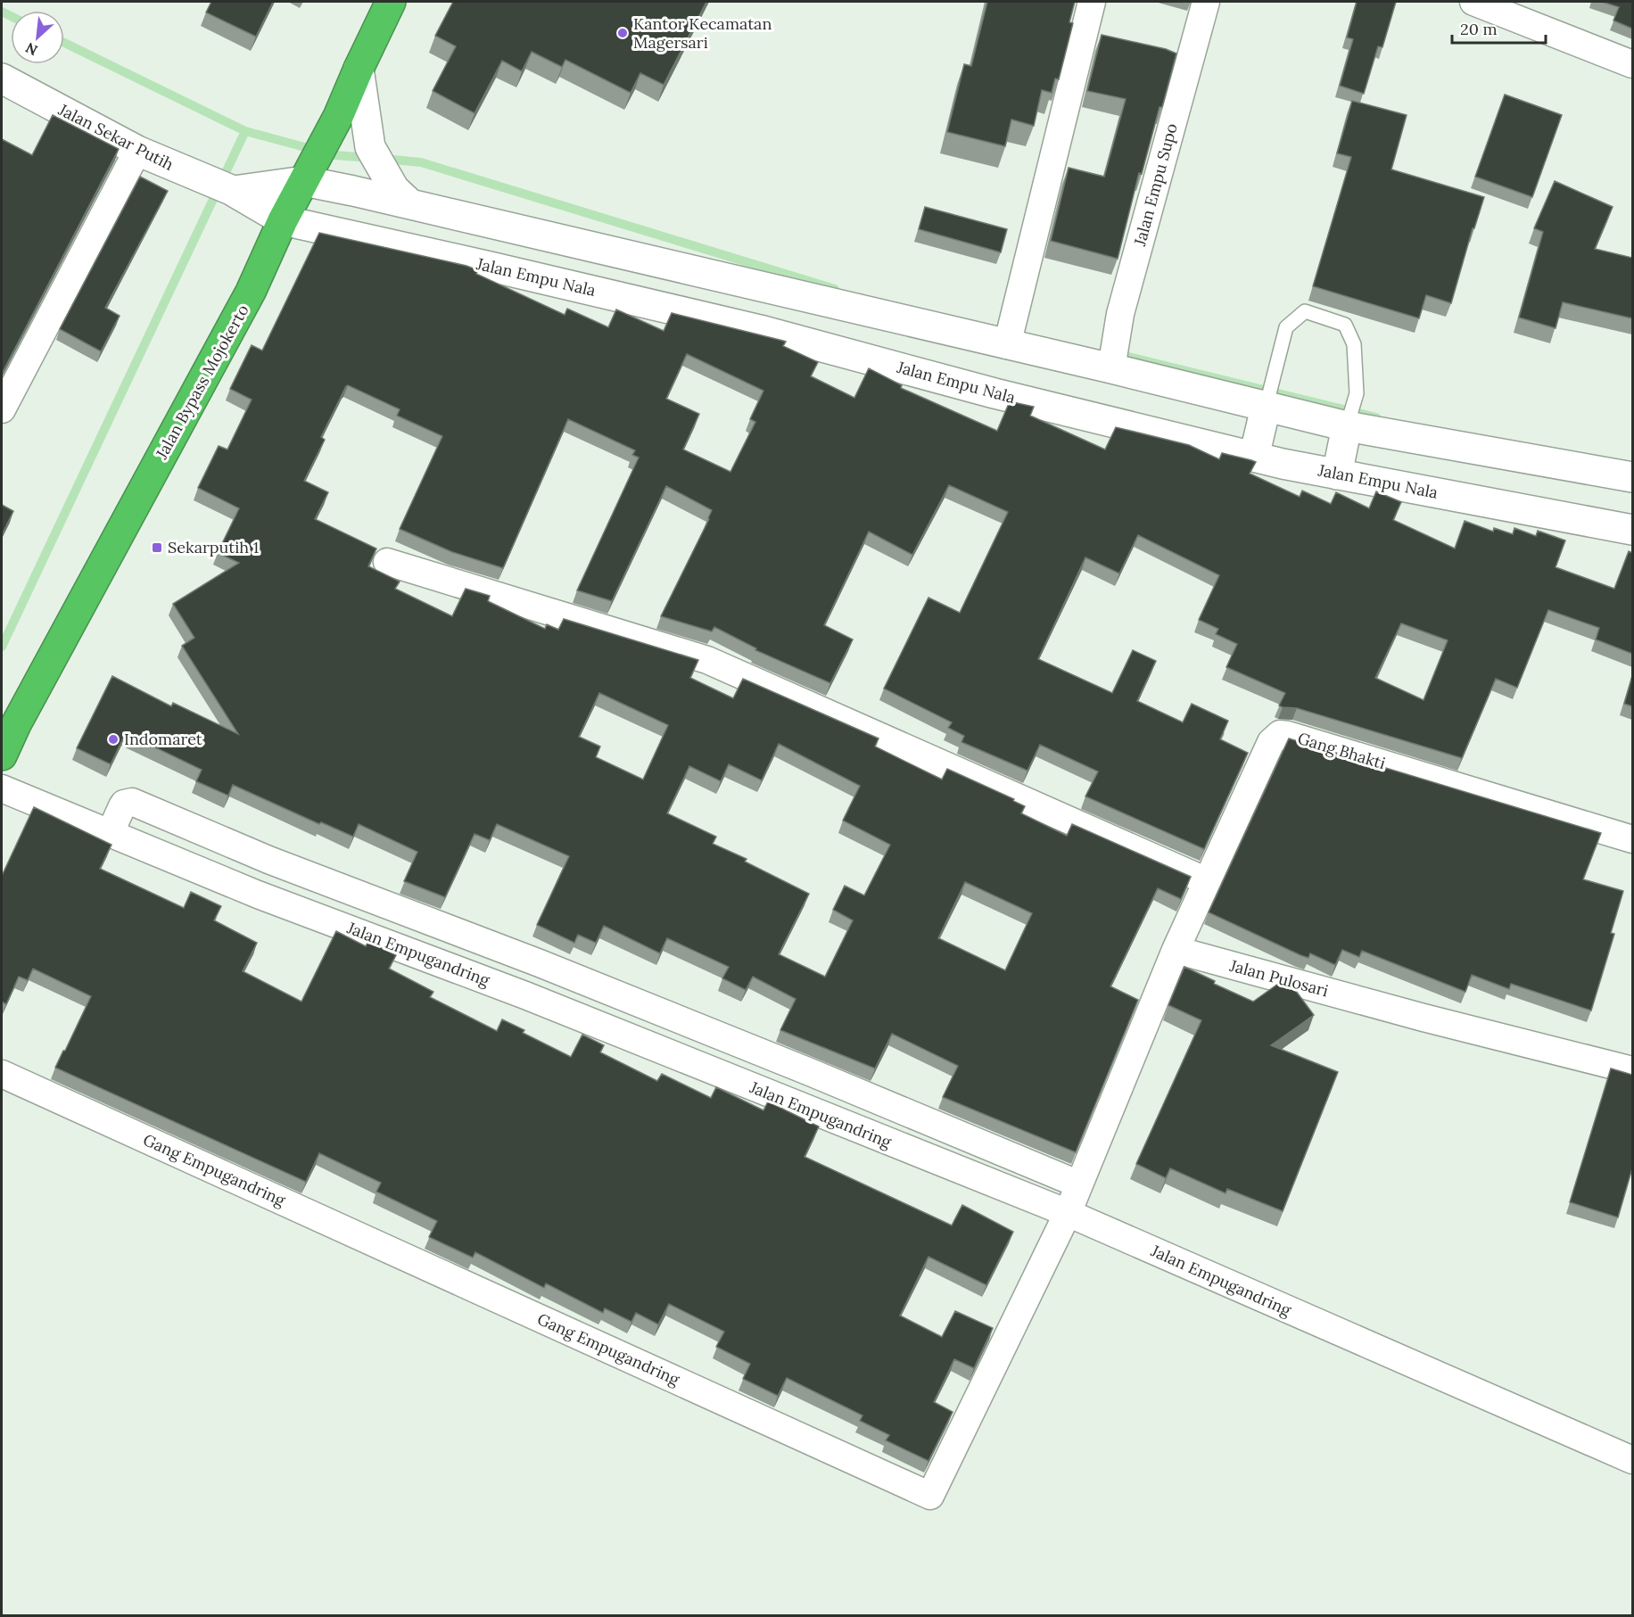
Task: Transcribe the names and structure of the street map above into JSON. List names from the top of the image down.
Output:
{
  "streets": {
    "highway": ["Jalan Bypass Mojokerto"],
    "main road": ["Jalan Sekar Putih", "Jalan Empu Nala"],
    "street": [
      "Jalan Empu Supo",
      "Gang Bhakti",
      "Jalan Empugandring",
      "Jalan Pulosari",
      "Gang Empugandring"
    ]
  },
  "crossings": [
    ["Jalan Sekar Putih", "Jalan Empu Nala"],
    ["Jalan Sekar Putih", "Jalan Bypass Mojokerto"],
    ["Jalan Empu Nala", "Jalan Bypass Mojokerto"],
    ["Gang Bhakti", "Jalan Pulosari"],
    ["Jalan Empugandring", "Gang Empugandring"]
  ],
  "places": {
    "other": ["Kantor Kecamatan Magersari", "Indomaret"],
    "transit": ["Sekarputih 1"]
  },
  "scale_bar": "20 m",
  "north": "bottom left"
}
